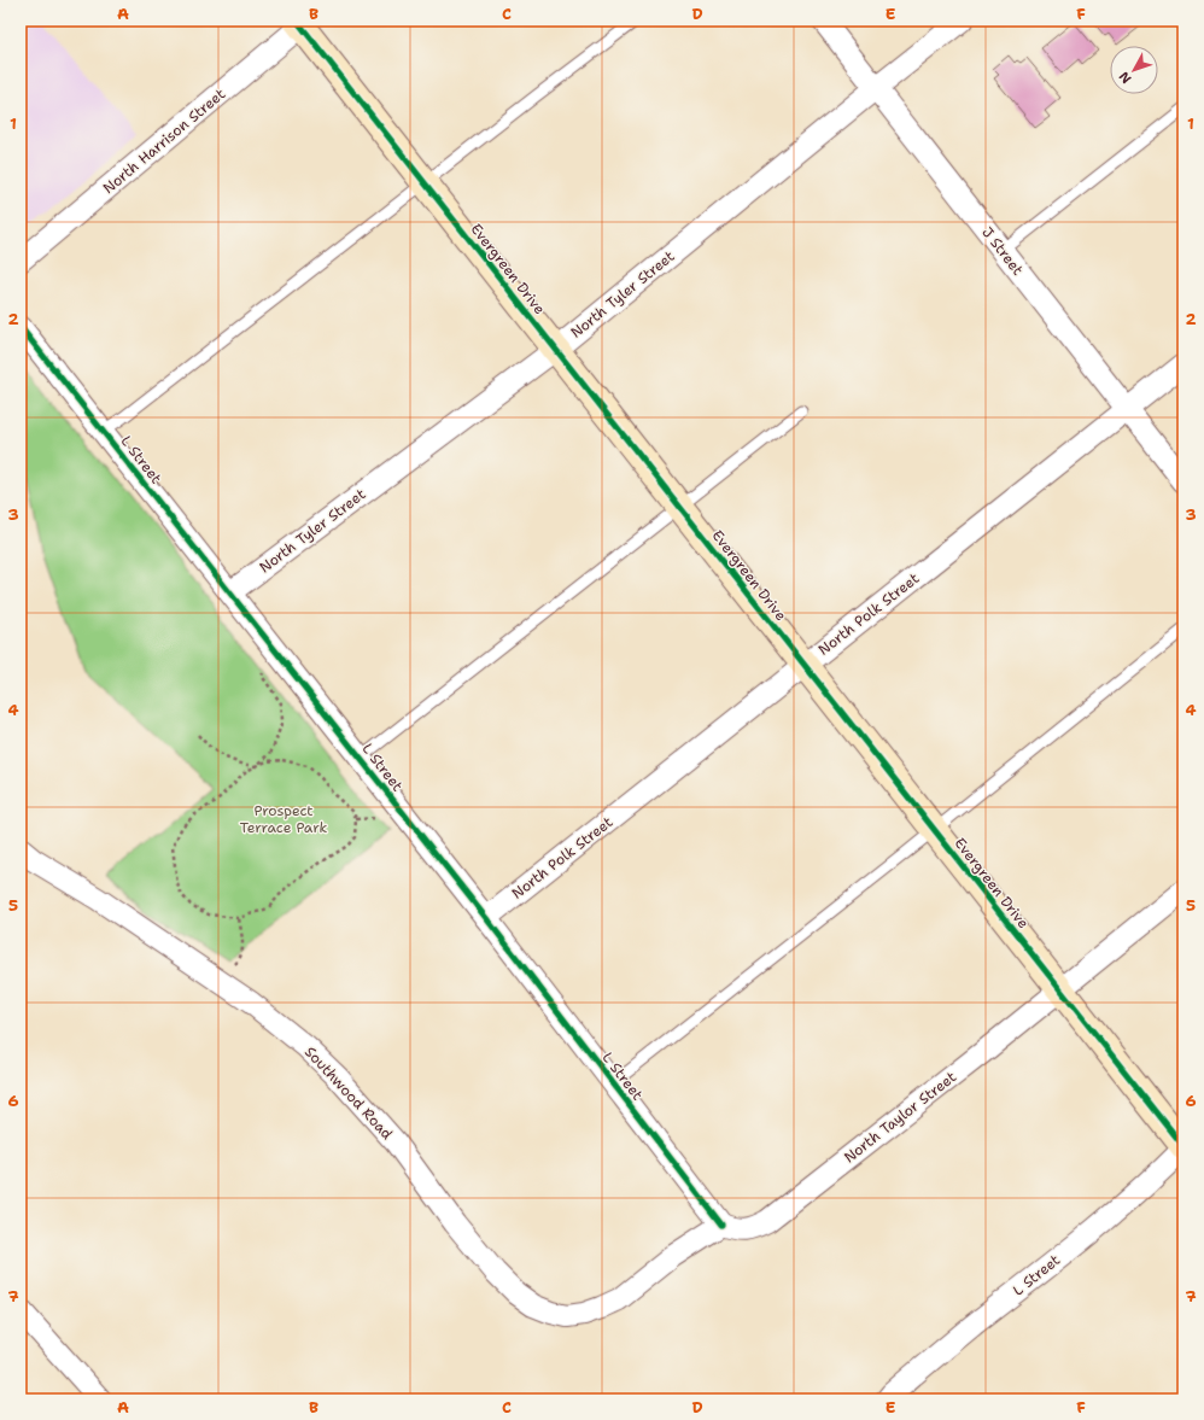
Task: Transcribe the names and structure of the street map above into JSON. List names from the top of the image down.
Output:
{
  "streets": {
    "street": [
      "North Harrison Street",
      "J Street",
      "Evergreen Drive",
      "North Tyler Street",
      "L Street",
      "North Polk Street",
      "Southwood Road",
      "North Taylor Street"
    ]
  },
  "crossings": [
    ["North Harrison Street", "Evergreen Drive"],
    ["J Street", "North Tyler Street"],
    ["J Street", "North Polk Street"],
    ["Evergreen Drive", "North Tyler Street"],
    ["Evergreen Drive", "L Street"],
    ["Evergreen Drive", "North Polk Street"],
    ["Evergreen Drive", "North Taylor Street"],
    ["North Tyler Street", "L Street"],
    ["L Street", "North Polk Street"],
    ["L Street", "Southwood Road"],
    ["L Street", "North Taylor Street"],
    ["Southwood Road", "North Taylor Street"]
  ],
  "parks": ["Prospect Terrace Park"],
  "north": "bottom left",
  "grid": {
    "columns": [
      "A",
      "B",
      "C",
      "D",
      "E",
      "F"
    ],
    "rows": [
      "1",
      "2",
      "3",
      "4",
      "5",
      "6",
      "7"
    ]
  }
}
